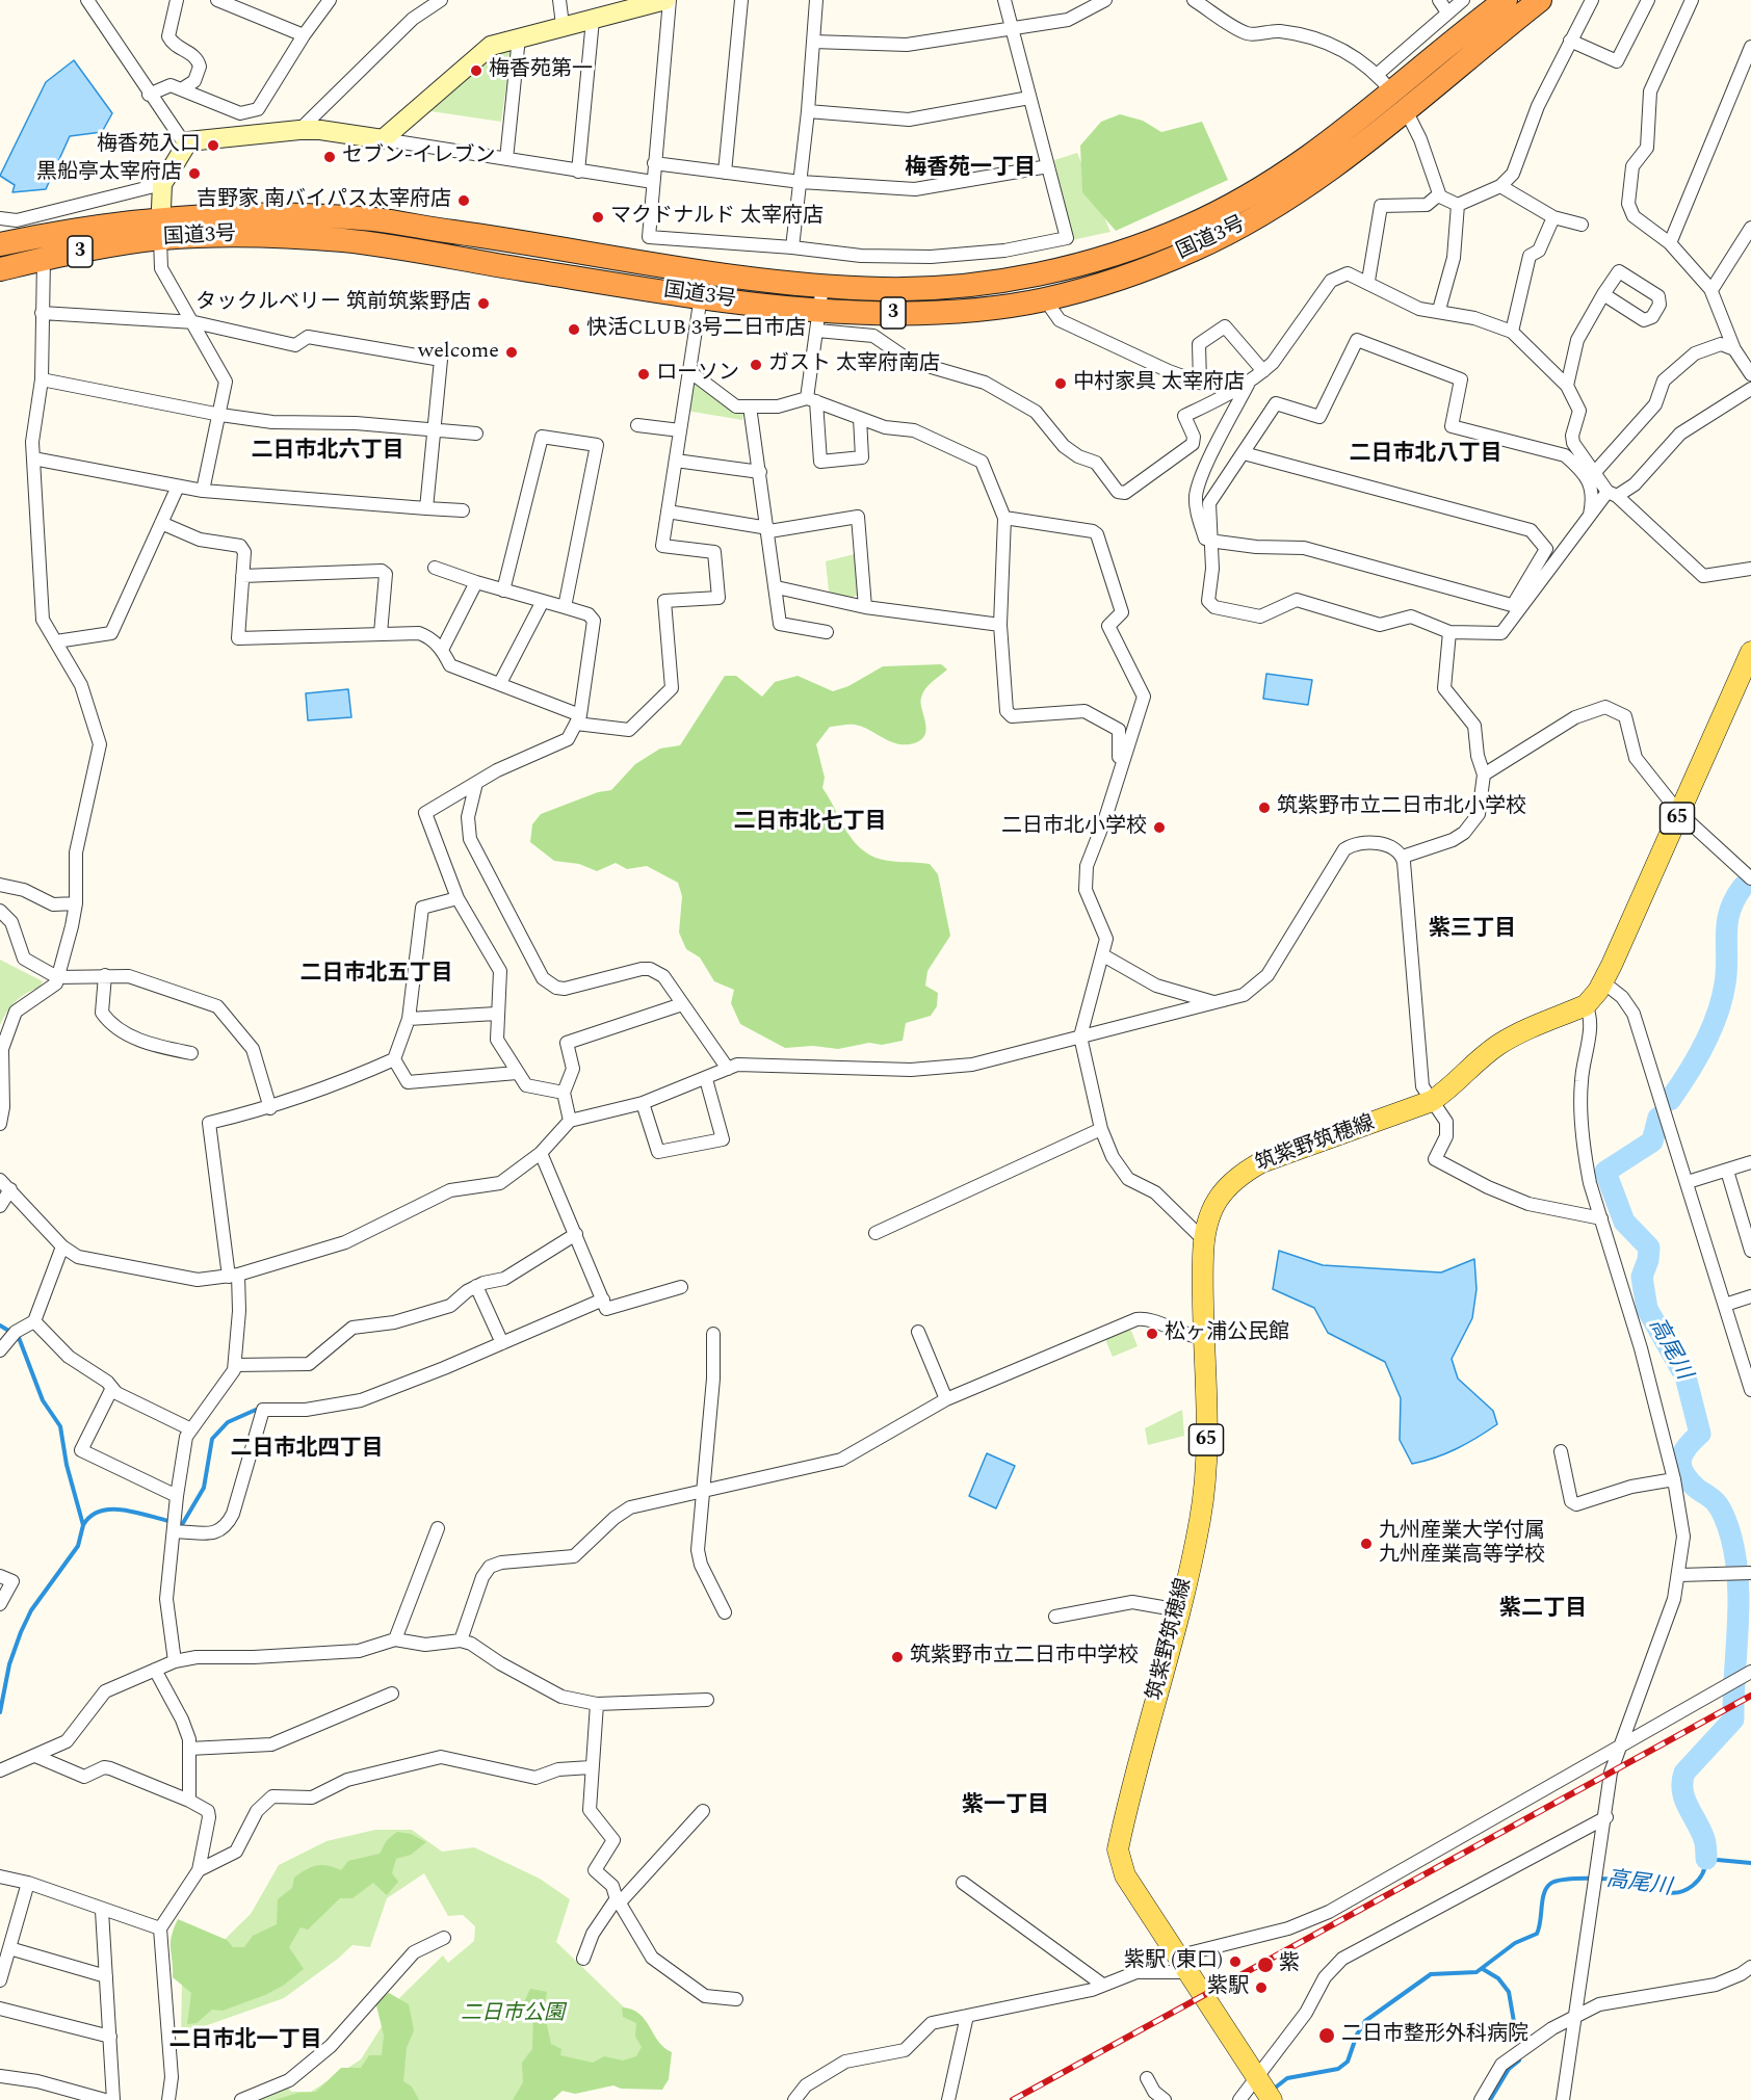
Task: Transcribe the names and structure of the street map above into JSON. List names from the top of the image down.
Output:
{
  "streets": {
    "highway": ["国道3号", "3"],
    "main road": ["65", "筑紫野筑穂線"]
  },
  "districts": [
    "梅香苑一丁目",
    "二日市北六丁目",
    "二日市北八丁目",
    "二日市北七丁目",
    "紫三丁目",
    "二日市北五丁目",
    "二日市北四丁目",
    "紫二丁目",
    "紫一丁目",
    "二日市北一丁目"
  ],
  "water": ["高尾川"],
  "parks": ["二日市公園"],
  "places": [
    "梅香苑第一",
    "梅香苑入口",
    "セブン-イレブン",
    "黒船亭太宰府店",
    "吉野家 南バイパス太宰府店",
    "マクドナルド 太宰府店",
    "タックルベリー 筑前筑紫野店",
    "快活CLUB 3号二日市店",
    "welcome",
    "ガスト 太宰府南店",
    "ローソン",
    "中村家具 太宰府店",
    "筑紫野市立二日市北小学校",
    "二日市北小学校",
    "松ヶ浦公民館",
    "九州産業大学付属 九州産業高等学校",
    "筑紫野市立二日市中学校",
    "紫駅 (東口)",
    "紫",
    "紫駅",
    "二日市整形外科病院"
  ]
}
